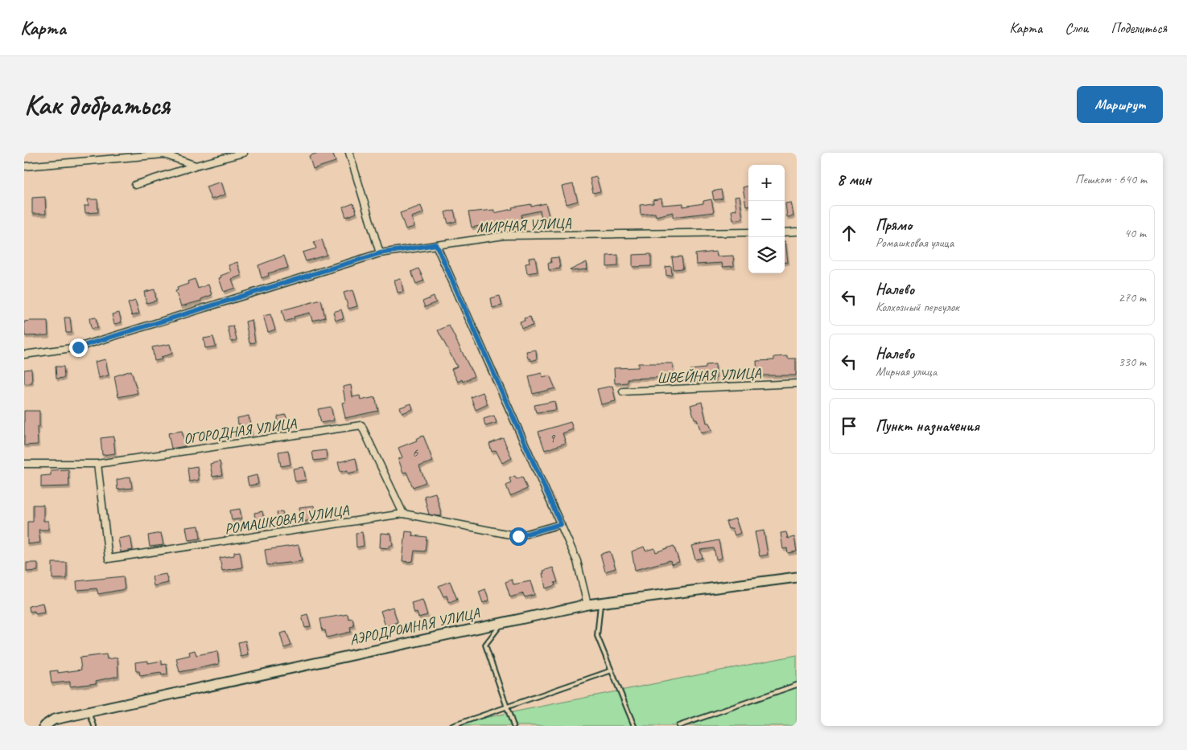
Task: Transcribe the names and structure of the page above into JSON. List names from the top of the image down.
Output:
{
  "streets": {
    "street": [
      "МИРНАЯ УЛИЦА",
      "ШВЕЙНАЯ УЛИЦА",
      "ОГОРОДНАЯ УЛИЦА",
      "РОМАШКОВАЯ УЛИЦА",
      "АЭРОДРОМНАЯ УЛИЦА"
    ]
  },
  "crossings": [
    ["ОГОРОДНАЯ УЛИЦА", "РОМАШКОВАЯ УЛИЦА"]
  ],
  "house_numbers": ["9", "6"],
  "page": {
    "header": "Карта",
    "nav": ["Карта", "Слои", "Поделиться"],
    "buttons": "Маршрут",
    "title": "Как добраться",
    "heading": ["8 мин", "Пешком · 640 m"],
    "map_buttons": ["+", "−"],
    "list": [
      ["Прямо", "Ромашковая улица", "40 m"],
      ["Налево", "Колхозный переулок", "270 m"],
      ["Налево", "Мирная улица", "330 m"],
      "Пункт назначения"
    ]
  }
}
